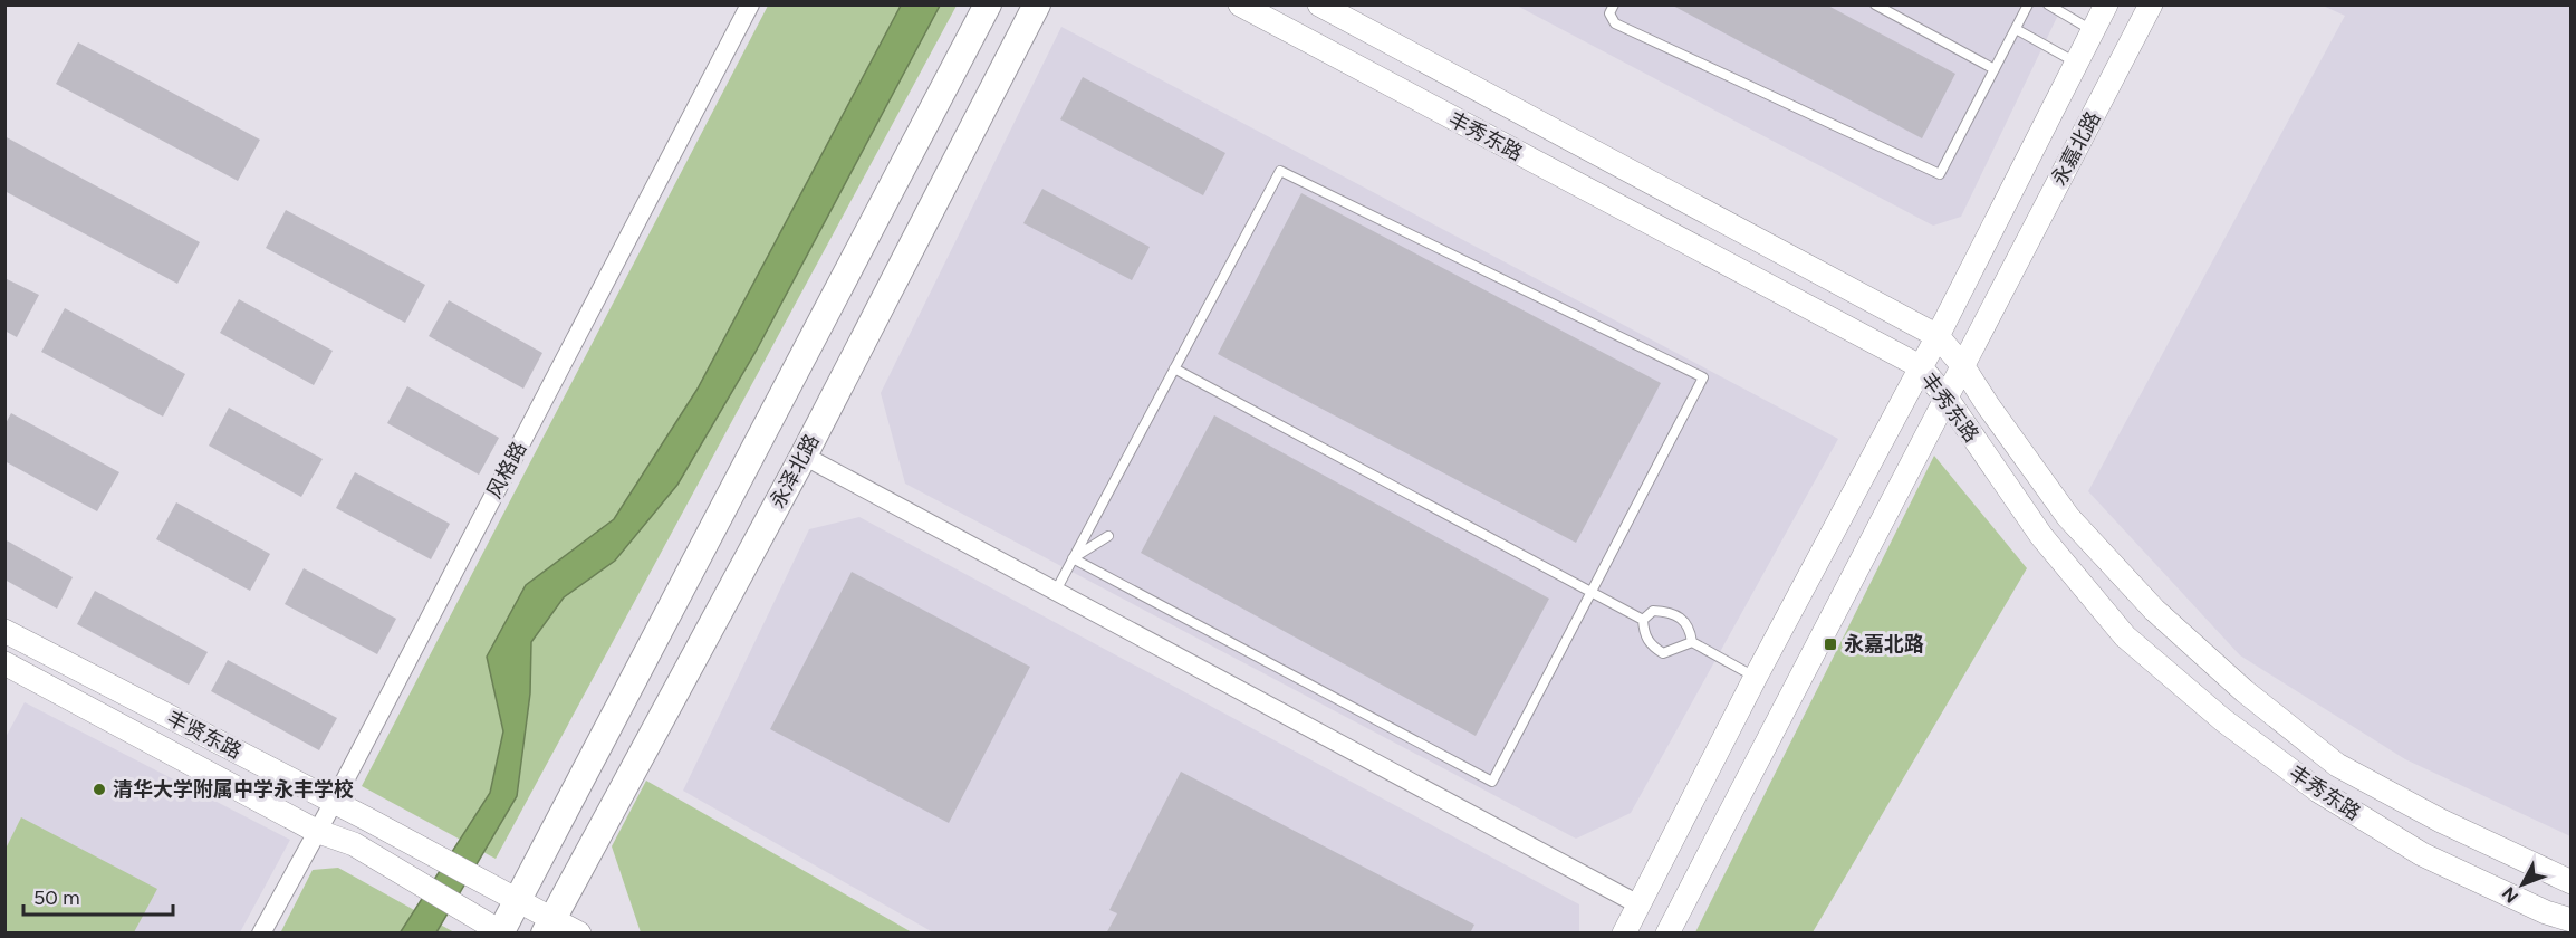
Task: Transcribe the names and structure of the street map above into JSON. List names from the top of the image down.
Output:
{
  "streets": {
    "main road": ["永泽北路"],
    "street": [
      "丰秀东路",
      "永嘉北路",
      "风格路",
      "丰贤东路"
    ]
  },
  "crossings": [
    ["丰秀东路", "永嘉北路"],
    ["风格路", "丰贤东路"],
    ["永泽北路", "丰贤东路"]
  ],
  "places": {
    "transit": ["永嘉北路"],
    "other": ["清华大学附属中学永丰学校"]
  },
  "scale_bar": "50 m",
  "north": "bottom left"
}
